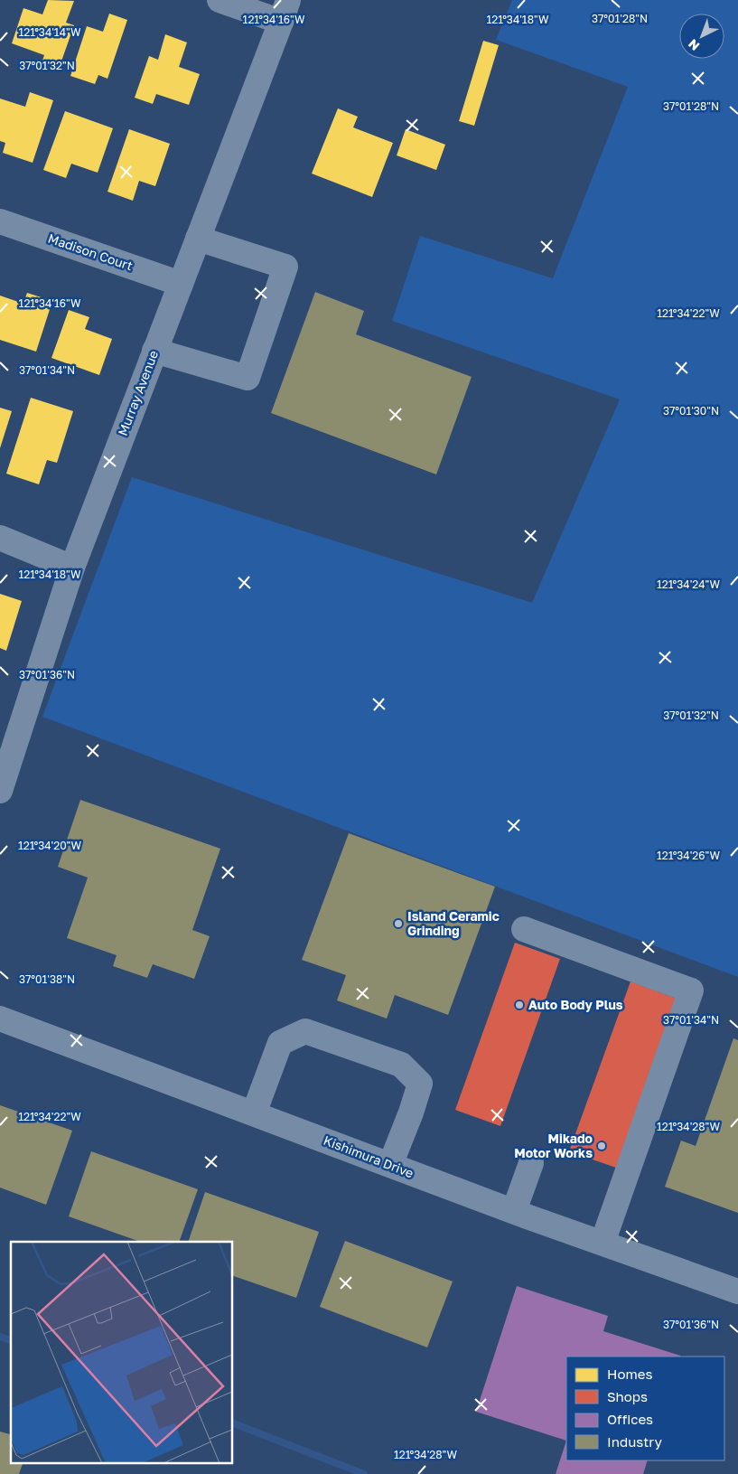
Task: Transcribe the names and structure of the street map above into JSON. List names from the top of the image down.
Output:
{
  "streets": {
    "street": ["Madison Court", "Murray Avenue", "Kishimura Drive"]
  },
  "crossings": [
    ["Madison Court", "Murray Avenue"]
  ],
  "places": ["Island Ceramic Grinding", "Auto Body Plus", "Mikado Motor Works"],
  "legend": [
    "Homes",
    "Shops",
    "Offices",
    "Industry"
  ],
  "north": "bottom left",
  "coordinates": [
    "37°01'28\"N",
    "121°34'16\"W",
    "121°34'18\"W",
    "121°34'14\"W",
    "37°01'32\"N",
    "121°34'22\"W",
    "37°01'34\"N",
    "37°01'30\"N",
    "121°34'24\"W",
    "37°01'36\"N",
    "121°34'20\"W",
    "121°34'26\"W",
    "37°01'38\"N",
    "121°34'28\"W"
  ]
}
